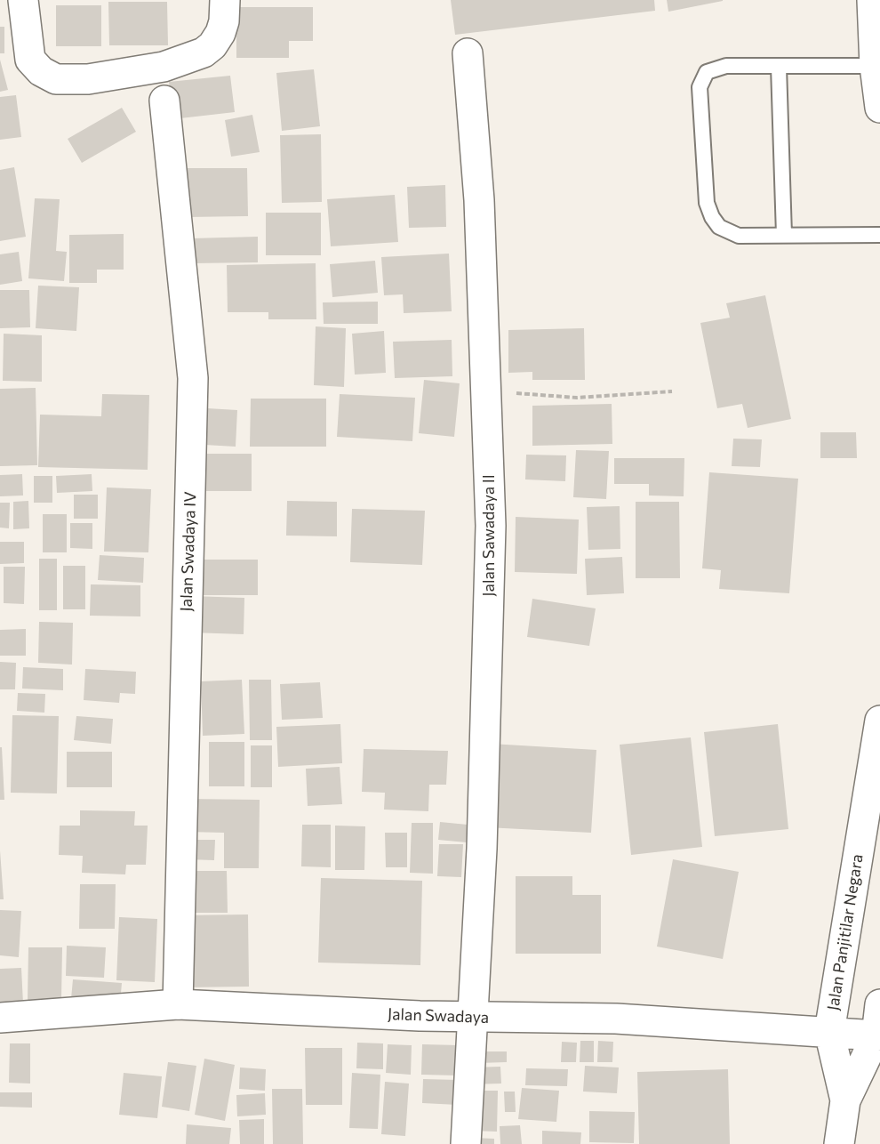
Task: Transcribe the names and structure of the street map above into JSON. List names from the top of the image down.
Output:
{
  "streets": {
    "street": [
      "Jalan Sawadaya II",
      "Jalan Swadaya IV",
      "Jalan Panjitilar Negara",
      "Jalan Swadaya"
    ]
  },
  "crossings": [
    ["Jalan Sawadaya II", "Jalan Swadaya"],
    ["Jalan Swadaya IV", "Jalan Swadaya"],
    ["Jalan Panjitilar Negara", "Jalan Swadaya"]
  ]
}
